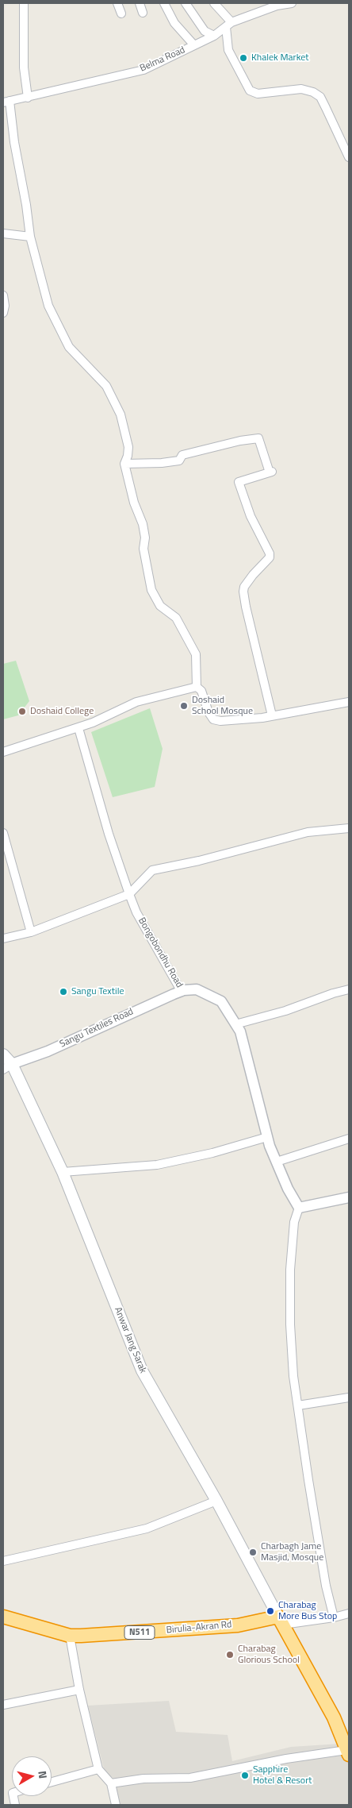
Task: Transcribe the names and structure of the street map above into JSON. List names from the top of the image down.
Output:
{
  "streets": {
    "highway": ["Birulia-Akran Rd", "N511"],
    "main road": ["Anwar Jang Sarak"],
    "street": ["Belma Road", "Bongobondhu Road", "Sangu Textiles Road"]
  },
  "crossings": [
    ["Bongobondhu Road", "Sangu Textiles Road"],
    ["Sangu Textiles Road", "Anwar Jang Sarak"],
    ["Anwar Jang Sarak", "Birulia-Akran Rd"]
  ],
  "places": [
    "Khalek Market",
    "Doshaid School Mosque",
    "Doshaid College",
    "Sangu Textile",
    "Charbagh Jame Masjid, Mosque",
    "Charabag More Bus Stop",
    "Charabag Glorious School",
    "Sapphire Hotel & Resort"
  ],
  "north": "right"
}
